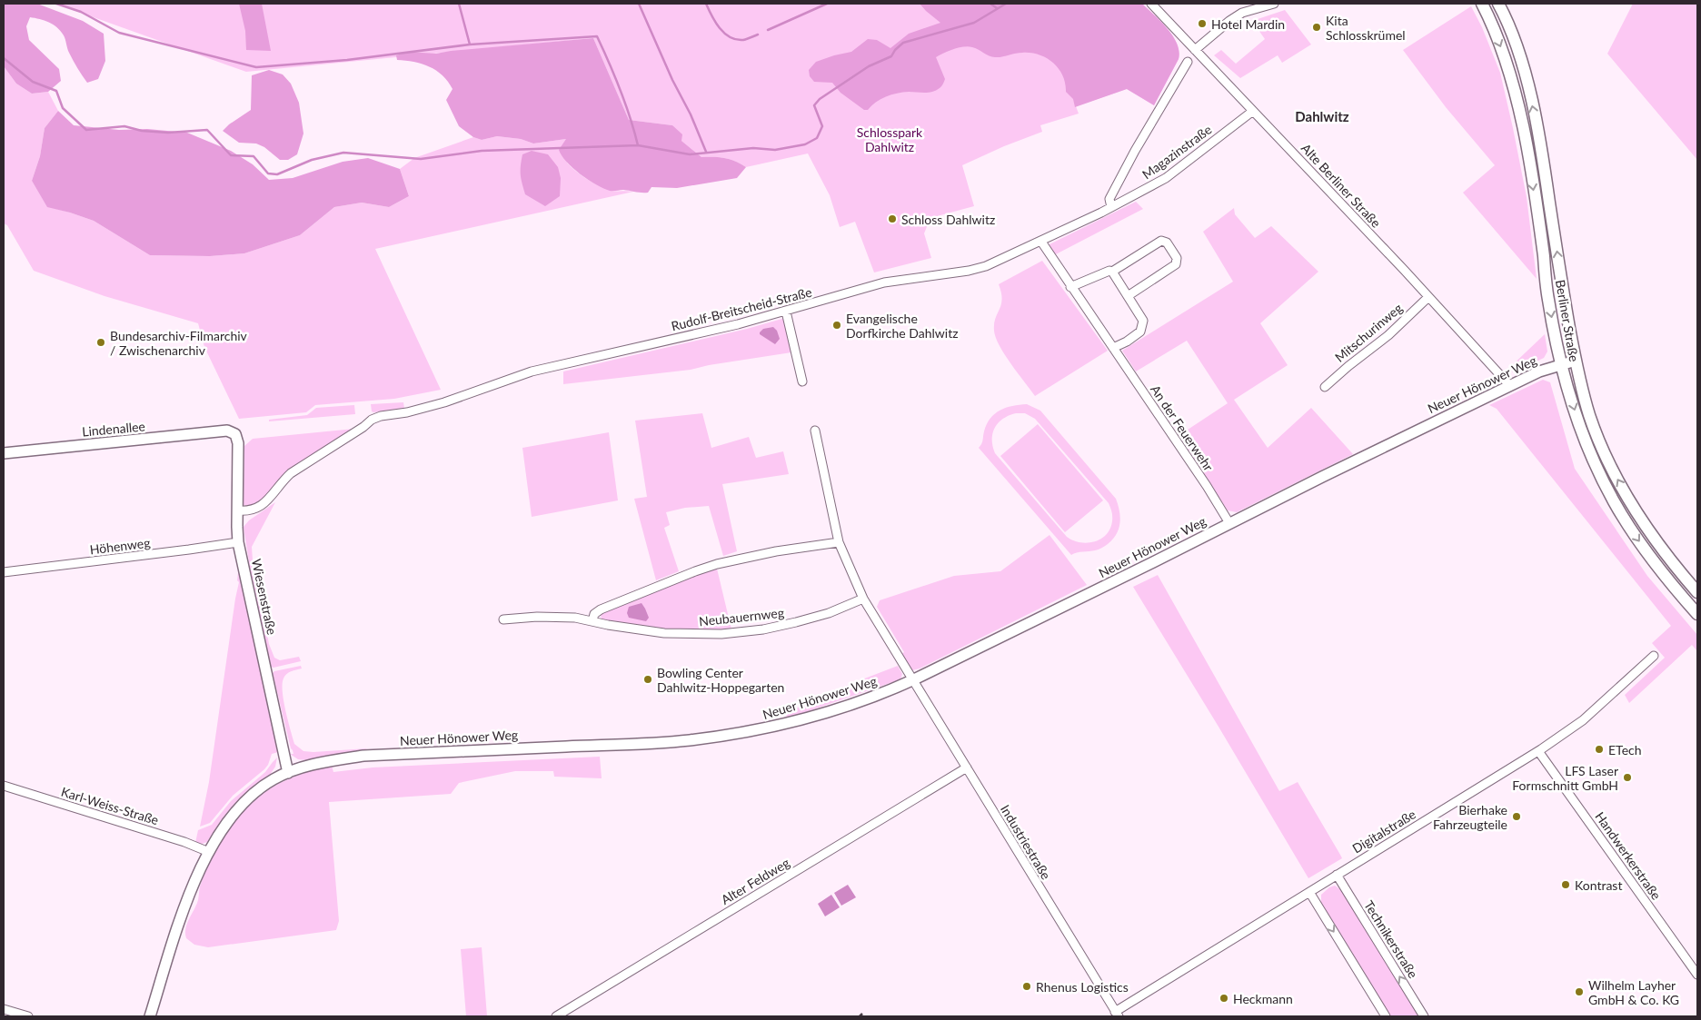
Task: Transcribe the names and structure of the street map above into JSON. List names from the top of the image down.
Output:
{
  "streets": {
    "main road": [
      "Berliner Straße",
      "Neuer Hönower Weg",
      "Lindenallee",
      "Wiesenstraße"
    ],
    "street": [
      "Magazinstraße",
      "Alte Berliner Straße",
      "Rudolf-Breitscheid-Straße",
      "Mitschurinweg",
      "An der Feuerwehr",
      "Höhenweg",
      "Neubauernweg",
      "Karl-Weiss-Straße",
      "Digitalstraße",
      "Industriestraße",
      "Handwerkerstraße",
      "Alter Feldweg",
      "Technikerstraße"
    ]
  },
  "crossings": [
    ["Magazinstraße", "Alte Berliner Straße"],
    ["Magazinstraße", "Rudolf-Breitscheid-Straße"],
    ["Alte Berliner Straße", "Mitschurinweg"],
    ["Alte Berliner Straße", "Neuer Hönower Weg"],
    ["Rudolf-Breitscheid-Straße", "An der Feuerwehr"],
    ["Rudolf-Breitscheid-Straße", "Wiesenstraße"],
    ["Berliner Straße", "Neuer Hönower Weg"],
    ["Neuer Hönower Weg", "An der Feuerwehr"],
    ["Neuer Hönower Weg", "Wiesenstraße"],
    ["Neuer Hönower Weg", "Karl-Weiss-Straße"],
    ["Neuer Hönower Weg", "Industriestraße"],
    ["Lindenallee", "Wiesenstraße"],
    ["Höhenweg", "Wiesenstraße"],
    ["Neubauernweg", "Industriestraße"],
    ["Digitalstraße", "Industriestraße"],
    ["Digitalstraße", "Handwerkerstraße"],
    ["Digitalstraße", "Technikerstraße"],
    ["Industriestraße", "Alter Feldweg"]
  ],
  "districts": ["Dahlwitz"],
  "parks": ["Schlosspark Dahlwitz"],
  "places": [
    "Hotel Mardin",
    "Kita Schlosskrümel",
    "Schloss Dahlwitz",
    "Evangelische Dorfkirche Dahlwitz",
    "Bundesarchiv-Filmarchiv / Zwischenarchiv",
    "Bowling Center Dahlwitz-Hoppegarten",
    "ETech",
    "LFS Laser Formschnitt GmbH",
    "Bierhake Fahrzeugteile",
    "Kontrast",
    "Rhenus Logistics",
    "Wilhelm Layher GmbH & Co. KG",
    "Heckmann"
  ]
}
